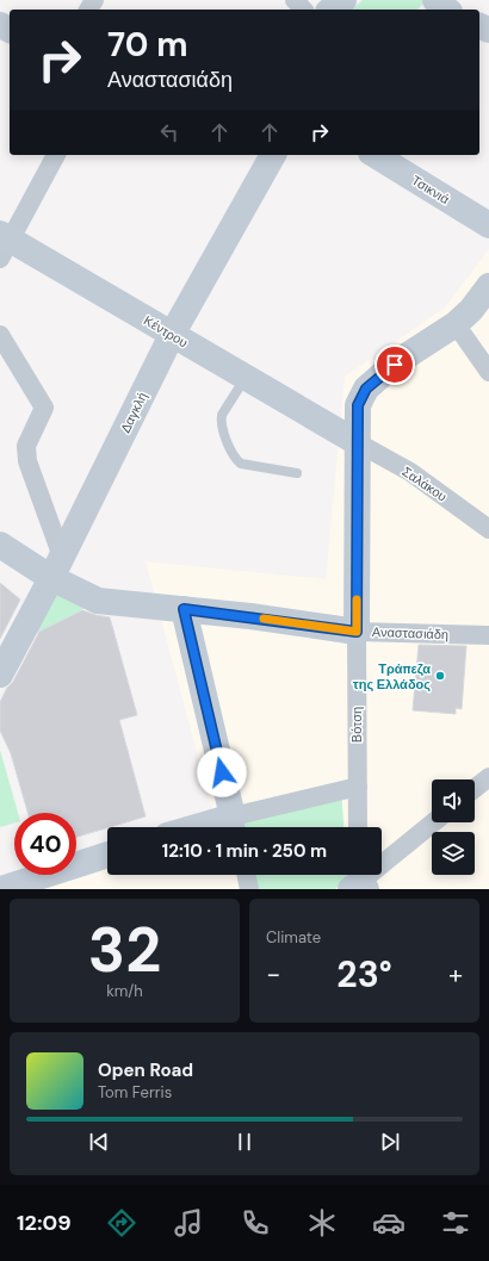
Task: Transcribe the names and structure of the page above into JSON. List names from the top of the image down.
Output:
{
  "streets": {
    "street": [
      "Τσικνιά",
      "Κέντρου",
      "Δαγκλή",
      "Σαλάκου",
      "Αναστασιάδη",
      "Βότση"
    ]
  },
  "crossings": [
    ["Κέντρου", "Δαγκλή"],
    ["Κέντρου", "Σαλάκου"],
    ["Κέντρου", "Βότση"],
    ["Δαγκλή", "Αναστασιάδη"],
    ["Σαλάκου", "Βότση"],
    ["Αναστασιάδη", "Βότση"]
  ],
  "places": ["Τράπεζα της Ελλάδος"],
  "page": {
    "turn": ["70 m", "Αναστασιάδη"],
    "limit": "40",
    "trip": "12:10 · 1 min · 250 m",
    "tile": [
      ["32", "km/h"],
      "Climate"
    ],
    "heat": ["−", "23°", "+"],
    "song": ["Open Road", "Tom Ferris"],
    "tabs": "12:09"
  }
}
